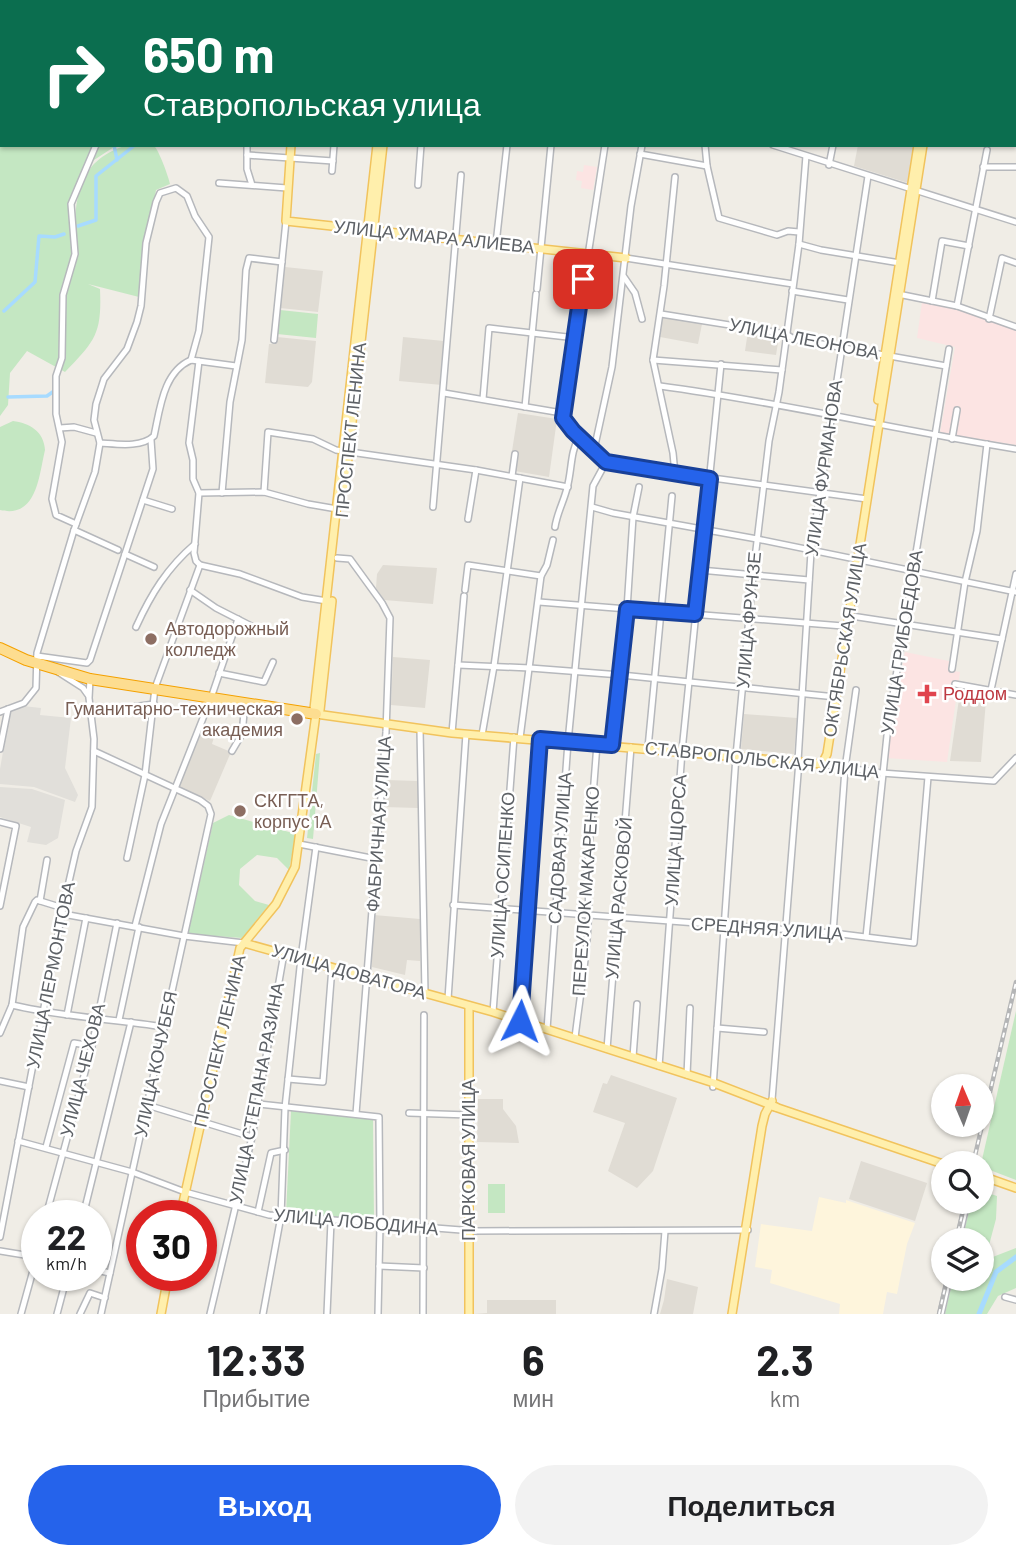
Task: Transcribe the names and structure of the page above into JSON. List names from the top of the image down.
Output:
{
  "streets": {
    "highway": ["СТАВРОПОЛЬСКАЯ УЛИЦА"],
    "main road": [
      "УЛИЦА УМАРА АЛИЕВА",
      "ПРОСПЕКТ ЛЕНИНА",
      "ОКТЯБРЬСКАЯ УЛИЦА",
      "УЛИЦА ДОВАТОРА",
      "ПАРКОВАЯ УЛИЦА"
    ],
    "street": [
      "УЛИЦА ЛЕОНОВА",
      "УЛИЦА ФУРМАНОВА",
      "УЛИЦА ФРУНЗЕ",
      "УЛИЦА ГРИБОЕДОВА",
      "ФАБРИЧНАЯ УЛИЦА",
      "УЛИЦА ЩОРСА",
      "САДОВАЯ УЛИЦА",
      "УЛИЦА ОСИПЕНКО",
      "ПЕРЕУЛОК МАКАРЕНКО",
      "УЛИЦА РАСКОВОЙ",
      "СРЕДНЯЯ УЛИЦА",
      "УЛИЦА ЛЕРМОНТОВА",
      "УЛИЦА КОЧУБЕЯ",
      "УЛИЦА ЧЕХОВА",
      "УЛИЦА СТЕПАНА РАЗИНА",
      "УЛИЦА ЛОБОДИНА"
    ]
  },
  "crossings": [
    ["УЛИЦА УМАРА АЛИЕВА", "ПРОСПЕКТ ЛЕНИНА"],
    ["УЛИЦА УМАРА АЛИЕВА", "УЛИЦА ФУРМАНОВА"],
    ["УЛИЦА УМАРА АЛИЕВА", "УЛИЦА ФРУНЗЕ"],
    ["УЛИЦА ЛЕОНОВА", "УЛИЦА ФУРМАНОВА"],
    ["УЛИЦА ЛЕОНОВА", "УЛИЦА ФРУНЗЕ"],
    ["УЛИЦА ЛЕОНОВА", "ОКТЯБРЬСКАЯ УЛИЦА"],
    ["УЛИЦА ЛЕОНОВА", "УЛИЦА ГРИБОЕДОВА"],
    ["ПРОСПЕКТ ЛЕНИНА", "СТАВРОПОЛЬСКАЯ УЛИЦА"],
    ["ПРОСПЕКТ ЛЕНИНА", "ФАБРИЧНАЯ УЛИЦА"],
    ["ПРОСПЕКТ ЛЕНИНА", "УЛИЦА ДОВАТОРА"],
    ["ПРОСПЕКТ ЛЕНИНА", "УЛИЦА ЛОБОДИНА"],
    ["УЛИЦА ФУРМАНОВА", "СТАВРОПОЛЬСКАЯ УЛИЦА"],
    ["УЛИЦА ФУРМАНОВА", "СРЕДНЯЯ УЛИЦА"],
    ["УЛИЦА ФУРМАНОВА", "УЛИЦА ДОВАТОРА"],
    ["УЛИЦА ФРУНЗЕ", "СТАВРОПОЛЬСКАЯ УЛИЦА"],
    ["УЛИЦА ФРУНЗЕ", "СРЕДНЯЯ УЛИЦА"],
    ["УЛИЦА ФРУНЗЕ", "УЛИЦА ДОВАТОРА"],
    ["ОКТЯБРЬСКАЯ УЛИЦА", "СТАВРОПОЛЬСКАЯ УЛИЦА"],
    ["УЛИЦА ГРИБОЕДОВА", "СТАВРОПОЛЬСКАЯ УЛИЦА"],
    ["УЛИЦА ГРИБОЕДОВА", "СРЕДНЯЯ УЛИЦА"],
    ["СТАВРОПОЛЬСКАЯ УЛИЦА", "ФАБРИЧНАЯ УЛИЦА"],
    ["СТАВРОПОЛЬСКАЯ УЛИЦА", "УЛИЦА ЩОРСА"],
    ["СТАВРОПОЛЬСКАЯ УЛИЦА", "САДОВАЯ УЛИЦА"],
    ["СТАВРОПОЛЬСКАЯ УЛИЦА", "УЛИЦА ОСИПЕНКО"],
    ["СТАВРОПОЛЬСКАЯ УЛИЦА", "ПЕРЕУЛОК МАКАРЕНКО"],
    ["СТАВРОПОЛЬСКАЯ УЛИЦА", "УЛИЦА РАСКОВОЙ"],
    ["СТАВРОПОЛЬСКАЯ УЛИЦА", "СРЕДНЯЯ УЛИЦА"],
    ["СТАВРОПОЛЬСКАЯ УЛИЦА", "УЛИЦА ЛЕРМОНТОВА"],
    ["ФАБРИЧНАЯ УЛИЦА", "УЛИЦА ДОВАТОРА"],
    ["УЛИЦА ЩОРСА", "СРЕДНЯЯ УЛИЦА"],
    ["УЛИЦА ЩОРСА", "УЛИЦА ДОВАТОРА"],
    ["САДОВАЯ УЛИЦА", "СРЕДНЯЯ УЛИЦА"],
    ["САДОВАЯ УЛИЦА", "УЛИЦА ДОВАТОРА"],
    ["УЛИЦА ОСИПЕНКО", "СРЕДНЯЯ УЛИЦА"],
    ["УЛИЦА ОСИПЕНКО", "УЛИЦА ДОВАТОРА"],
    ["ПЕРЕУЛОК МАКАРЕНКО", "СРЕДНЯЯ УЛИЦА"],
    ["ПЕРЕУЛОК МАКАРЕНКО", "УЛИЦА ДОВАТОРА"],
    ["УЛИЦА РАСКОВОЙ", "СРЕДНЯЯ УЛИЦА"],
    ["УЛИЦА РАСКОВОЙ", "УЛИЦА ДОВАТОРА"],
    ["УЛИЦА ДОВАТОРА", "УЛИЦА ЛЕРМОНТОВА"],
    ["УЛИЦА ДОВАТОРА", "УЛИЦА КОЧУБЕЯ"],
    ["УЛИЦА ДОВАТОРА", "УЛИЦА ЧЕХОВА"],
    ["УЛИЦА ДОВАТОРА", "УЛИЦА СТЕПАНА РАЗИНА"],
    ["УЛИЦА ДОВАТОРА", "ПАРКОВАЯ УЛИЦА"],
    ["УЛИЦА ЛЕРМОНТОВА", "УЛИЦА ЛОБОДИНА"],
    ["УЛИЦА КОЧУБЕЯ", "УЛИЦА ЛОБОДИНА"],
    ["УЛИЦА ЧЕХОВА", "УЛИЦА ЛОБОДИНА"],
    ["УЛИЦА СТЕПАНА РАЗИНА", "УЛИЦА ЛОБОДИНА"],
    ["ПАРКОВАЯ УЛИЦА", "УЛИЦА ЛОБОДИНА"]
  ],
  "places": {
    "other": ["Автодорожный колледж", "Гуманитарно-техническая академия", "СКГГТА, корпус 1А"],
    "health": ["Роддом"]
  },
  "north": "top",
  "page": {
    "turn": ["650 m", "Ставропольская улица"],
    "speed": "22 km/h",
    "limit": "30",
    "eta": [
      "12:33",
      "Прибытие",
      "6",
      "мин",
      "2.3",
      "km"
    ],
    "buttons": ["Выход", "Поделиться"]
  }
}
